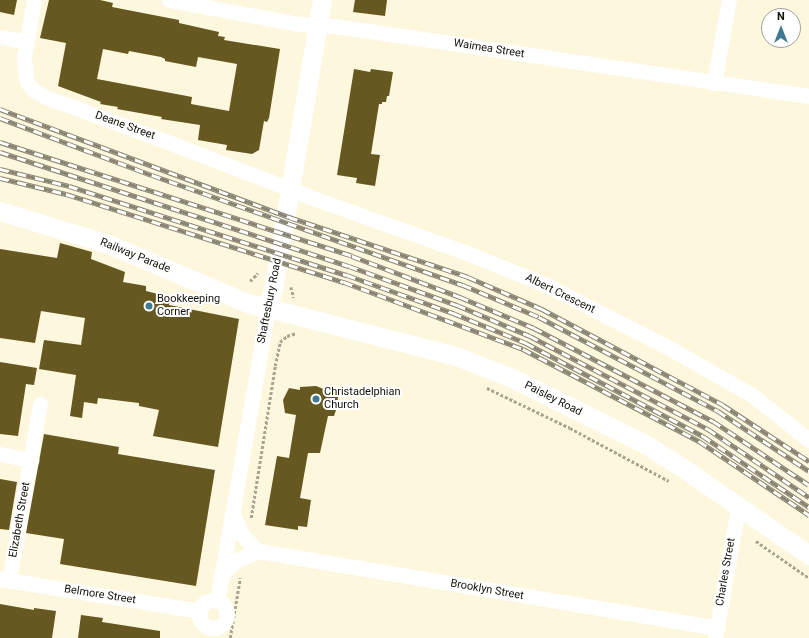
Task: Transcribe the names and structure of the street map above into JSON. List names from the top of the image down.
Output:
{
  "streets": {
    "main road": ["Railway Parade", "Shaftesbury Road", "Paisley Road"],
    "street": [
      "Waimea Street",
      "Deane Street",
      "Albert Crescent",
      "Elizabeth Street",
      "Charles Street",
      "Brooklyn Street",
      "Belmore Street"
    ]
  },
  "crossings": [
    ["Waimea Street", "Shaftesbury Road"],
    ["Deane Street", "Albert Crescent"],
    ["Deane Street", "Shaftesbury Road"],
    ["Railway Parade", "Shaftesbury Road"],
    ["Railway Parade", "Paisley Road"],
    ["Albert Crescent", "Shaftesbury Road"],
    ["Shaftesbury Road", "Paisley Road"],
    ["Shaftesbury Road", "Belmore Street"],
    ["Paisley Road", "Charles Street"],
    ["Elizabeth Street", "Belmore Street"],
    ["Charles Street", "Brooklyn Street"]
  ],
  "places": ["Bookkeeping Corner", "Christadelphian Church"],
  "north": "top"
}
